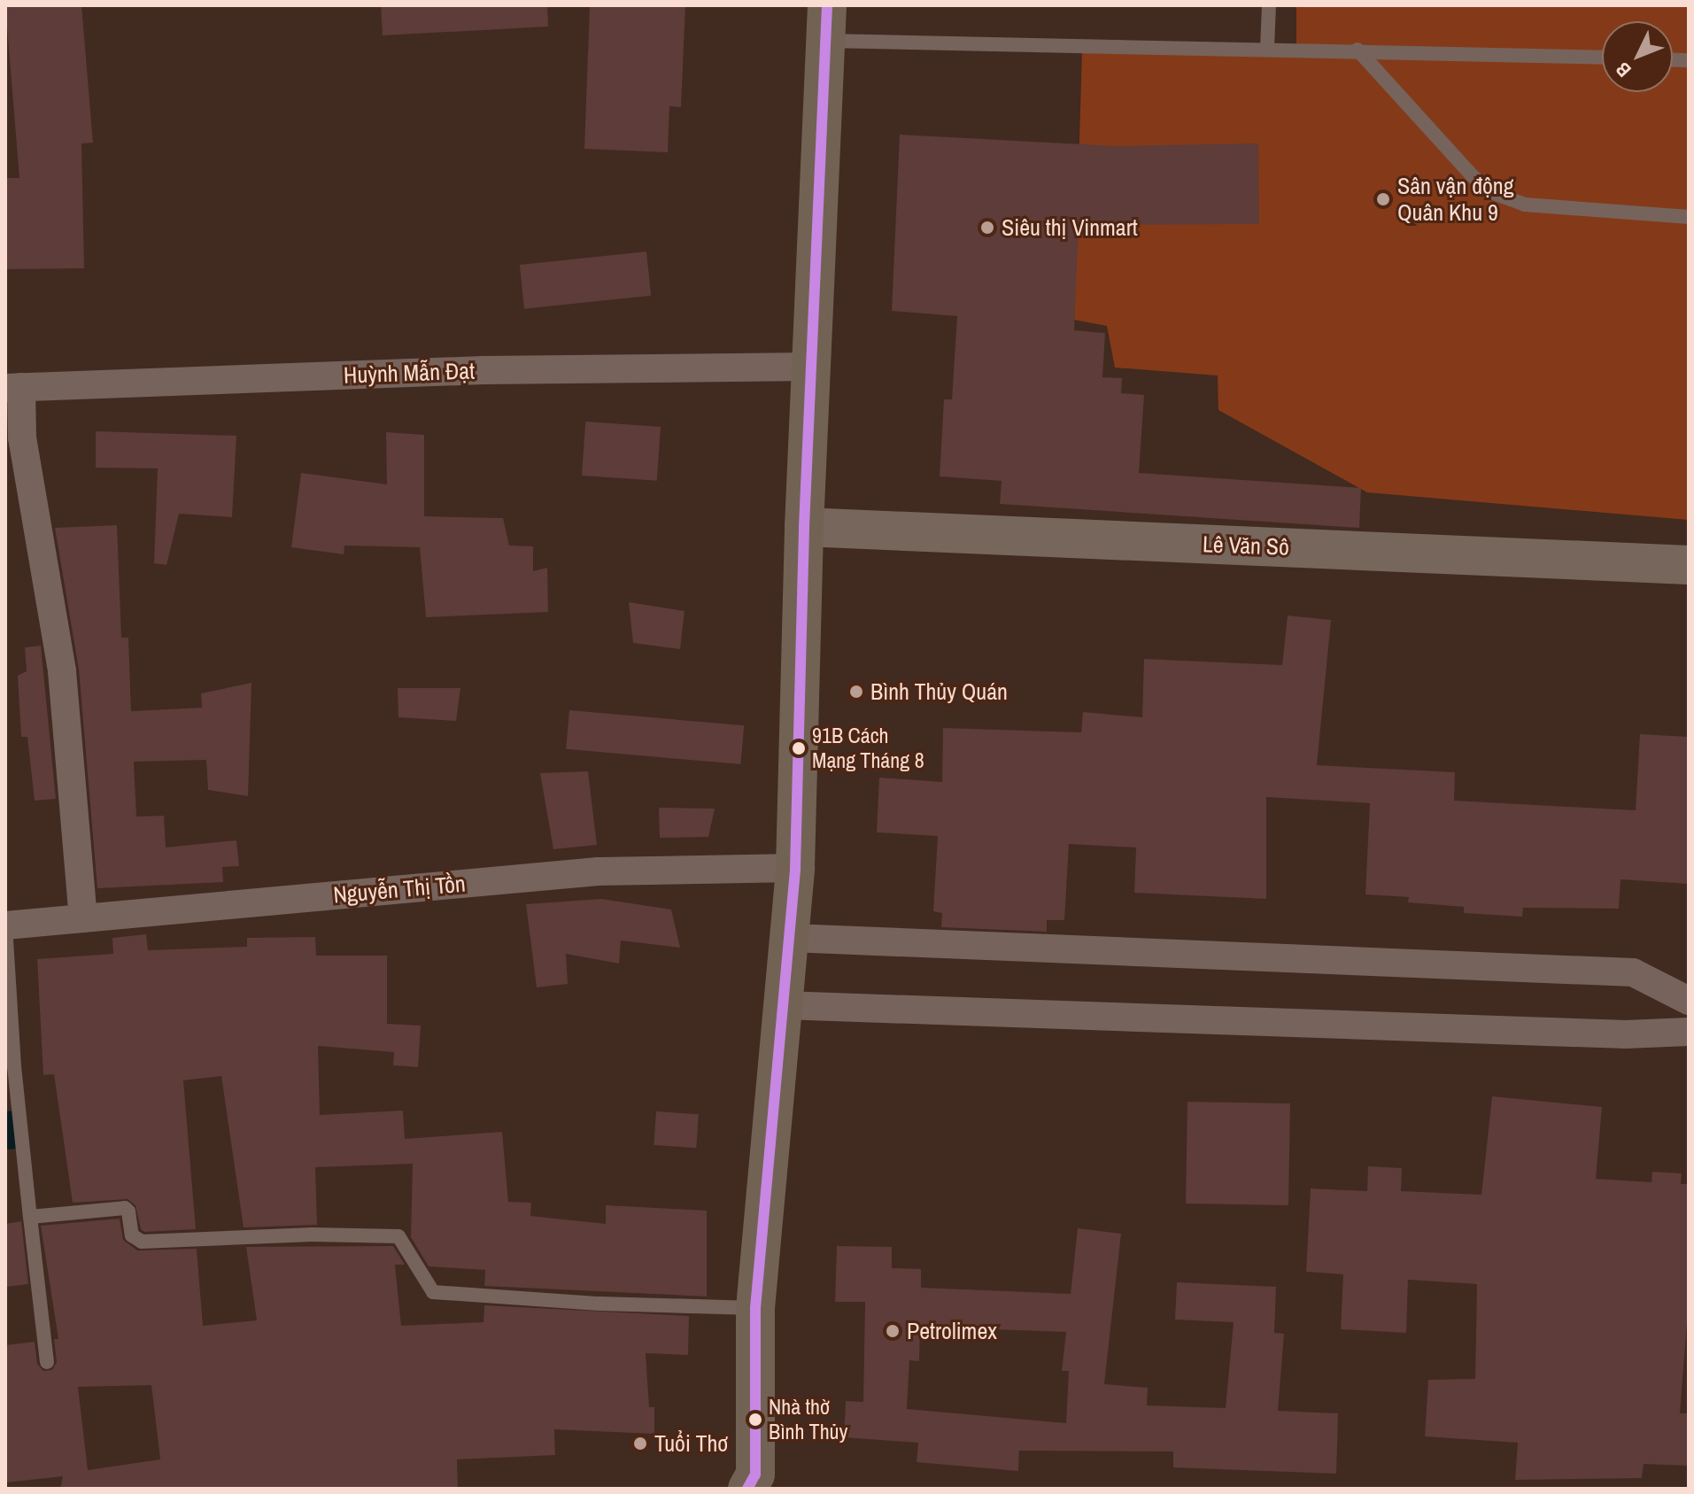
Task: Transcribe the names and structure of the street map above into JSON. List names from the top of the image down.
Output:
{
  "streets": {
    "street": ["Huỳnh Mẫn Đạt", "Lê Văn Sô", "Nguyễn Thị Tồn"]
  },
  "places": [
    "Sân vận động Quân Khu 9",
    "Siêu thị Vinmart",
    "Bình Thủy Quán",
    "91B Cách Mạng Tháng 8",
    "Petrolimex",
    "Nhà thờ Bình Thủy",
    "Tuổi Thơ"
  ],
  "north": "bottom left"
}
